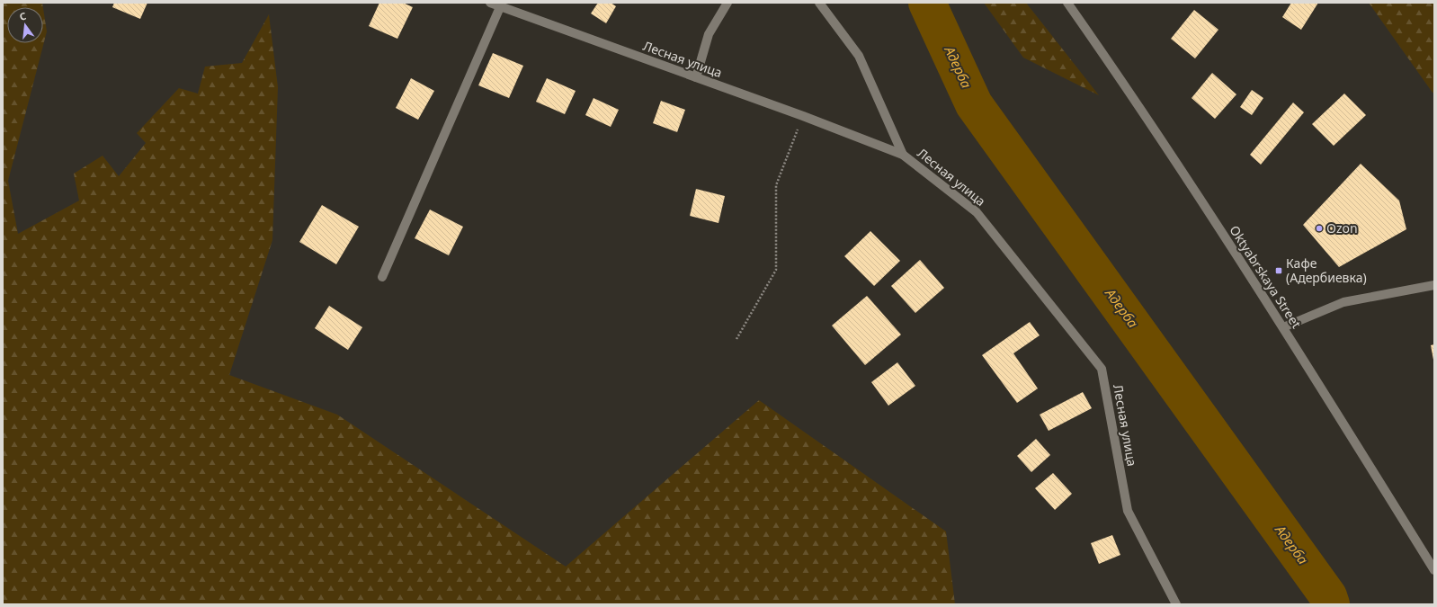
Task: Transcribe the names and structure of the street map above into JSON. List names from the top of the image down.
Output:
{
  "streets": {
    "street": ["Лесная улица", "Oktyabrskaya Street"]
  },
  "water": ["Адерба"],
  "places": {
    "other": ["Ozon"],
    "transit": ["Кафе (Адербиевка)"]
  },
  "north": "top"
}
